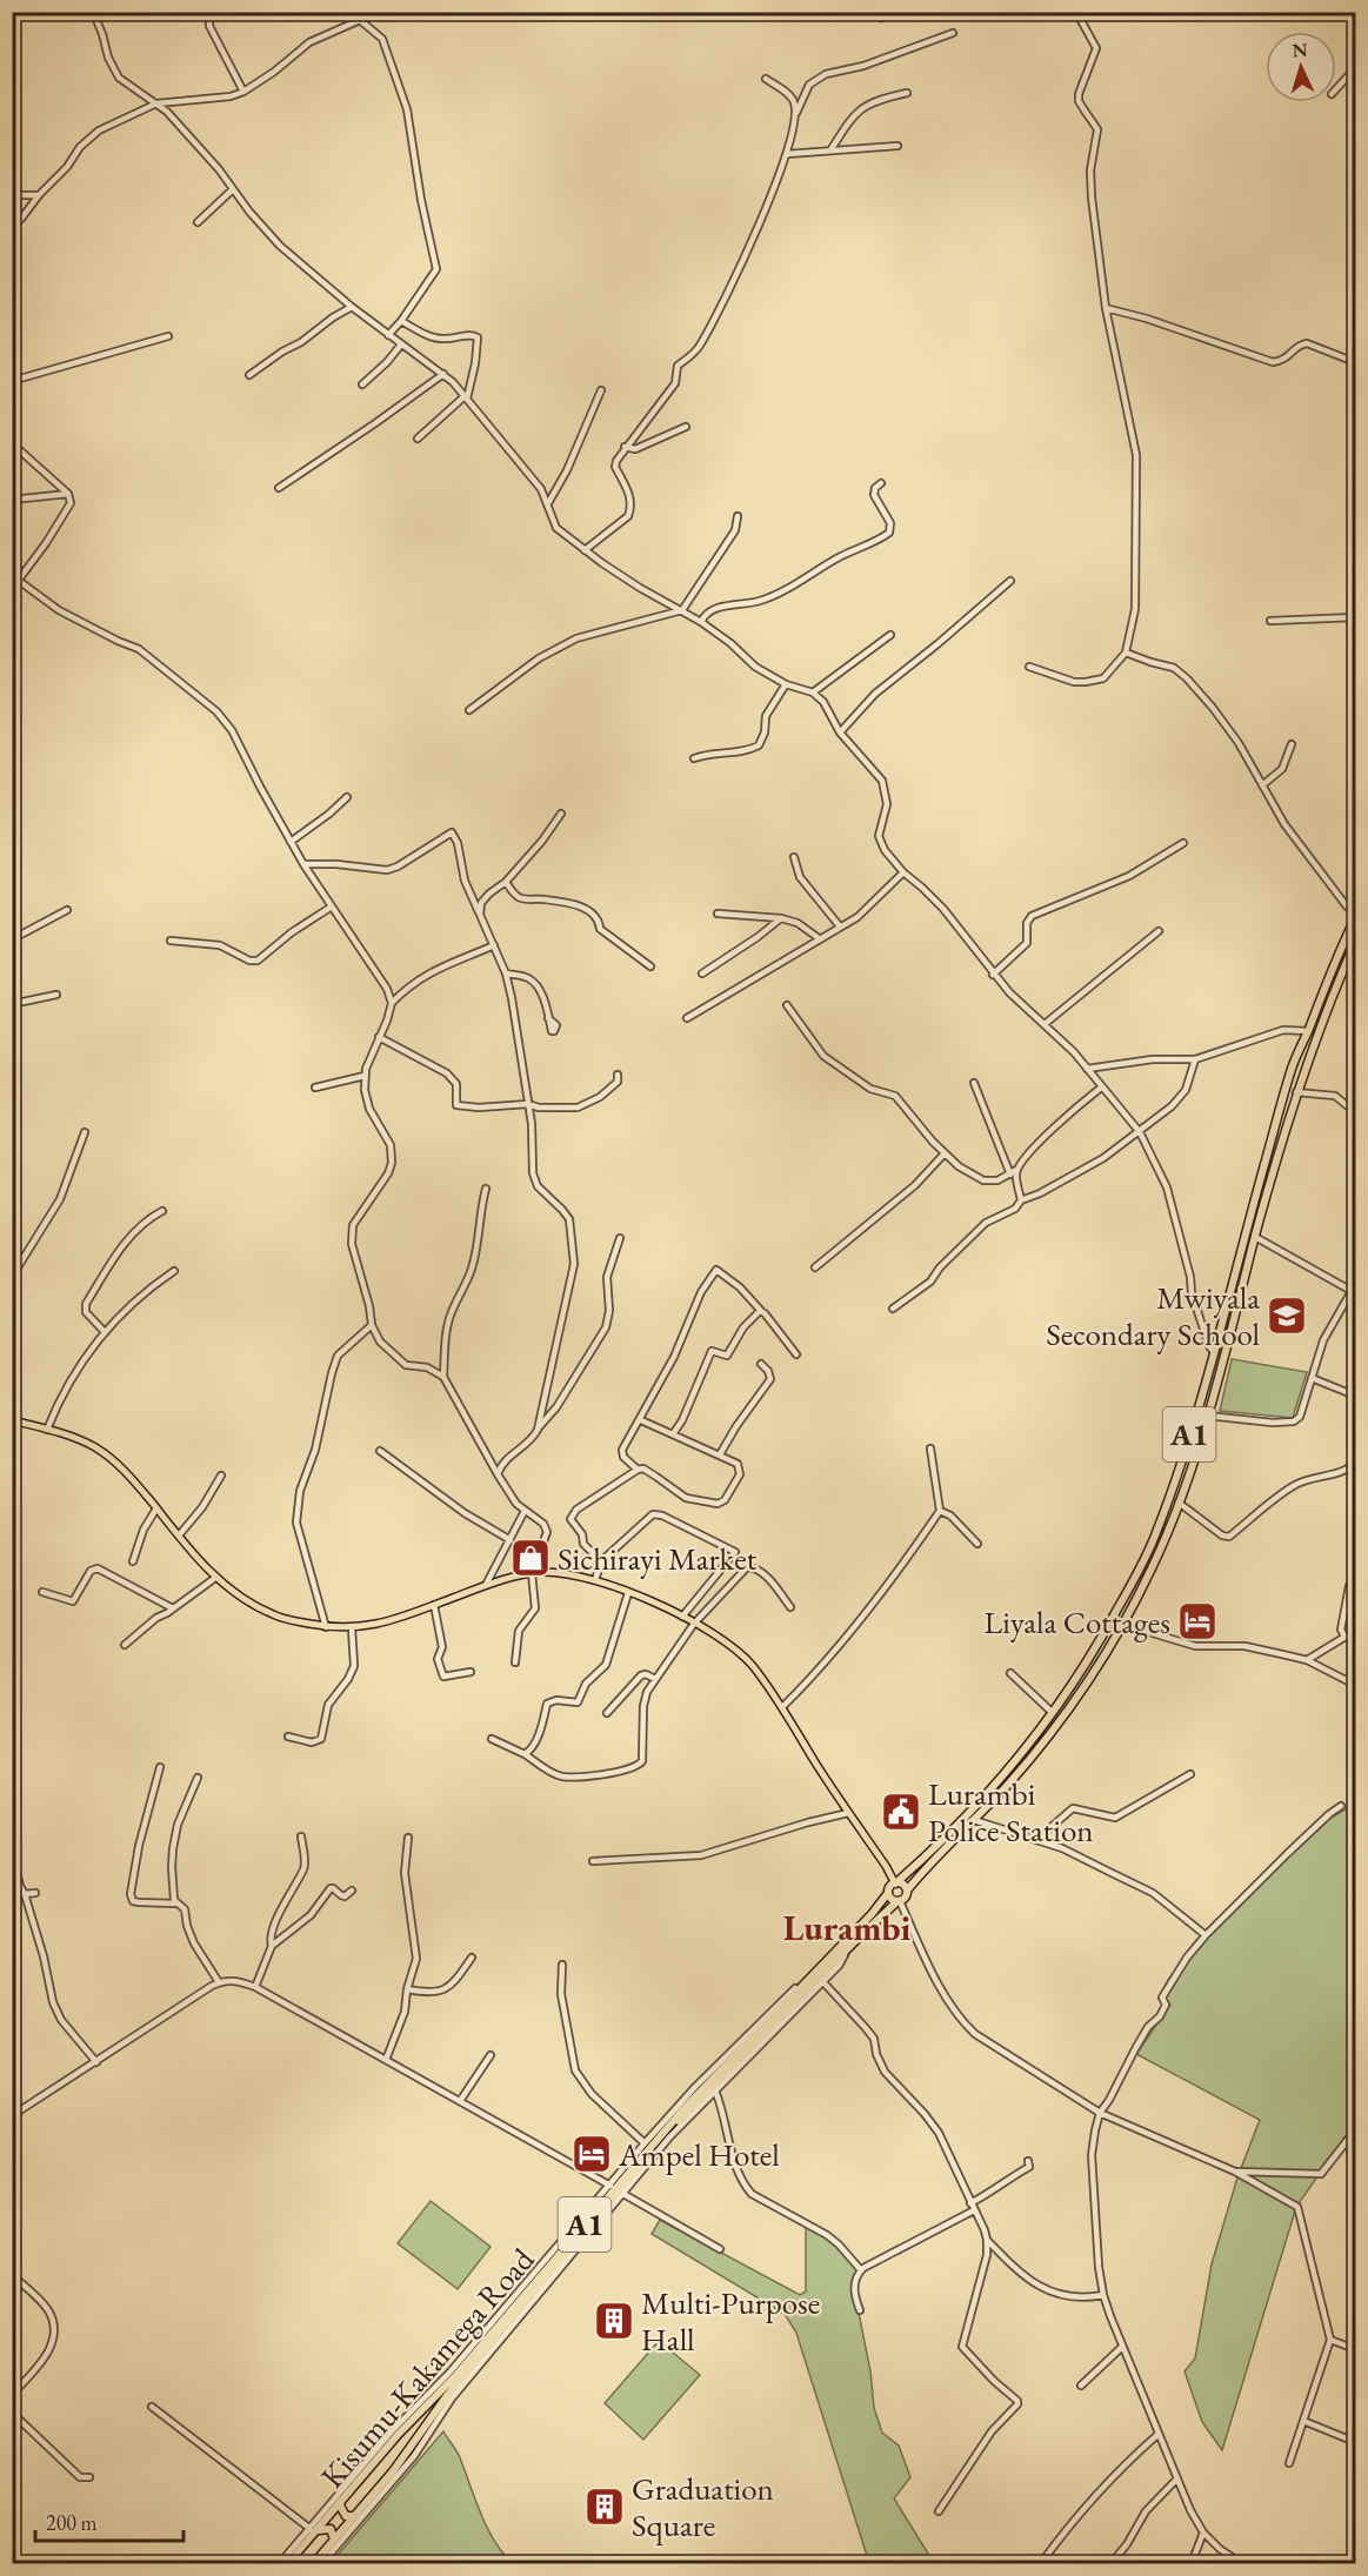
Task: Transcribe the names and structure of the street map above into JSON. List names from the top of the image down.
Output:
{
  "streets": {
    "highway": ["A1", "Kisumu-Kakamega Road"]
  },
  "crossings": [
    ["A1", "Kisumu-Kakamega Road"]
  ],
  "districts": ["Lurambi"],
  "places": {
    "school or university": ["Mwiyala Secondary School"],
    "shop": ["Sichirayi Market"],
    "hotel": ["Liyala Cottages", "Ampel Hotel"],
    "public building": ["Lurambi Police Station"],
    "building": ["Multi-Purpose Hall", "Graduation Square"]
  },
  "scale_bar": "200 m",
  "north": "top"
}
